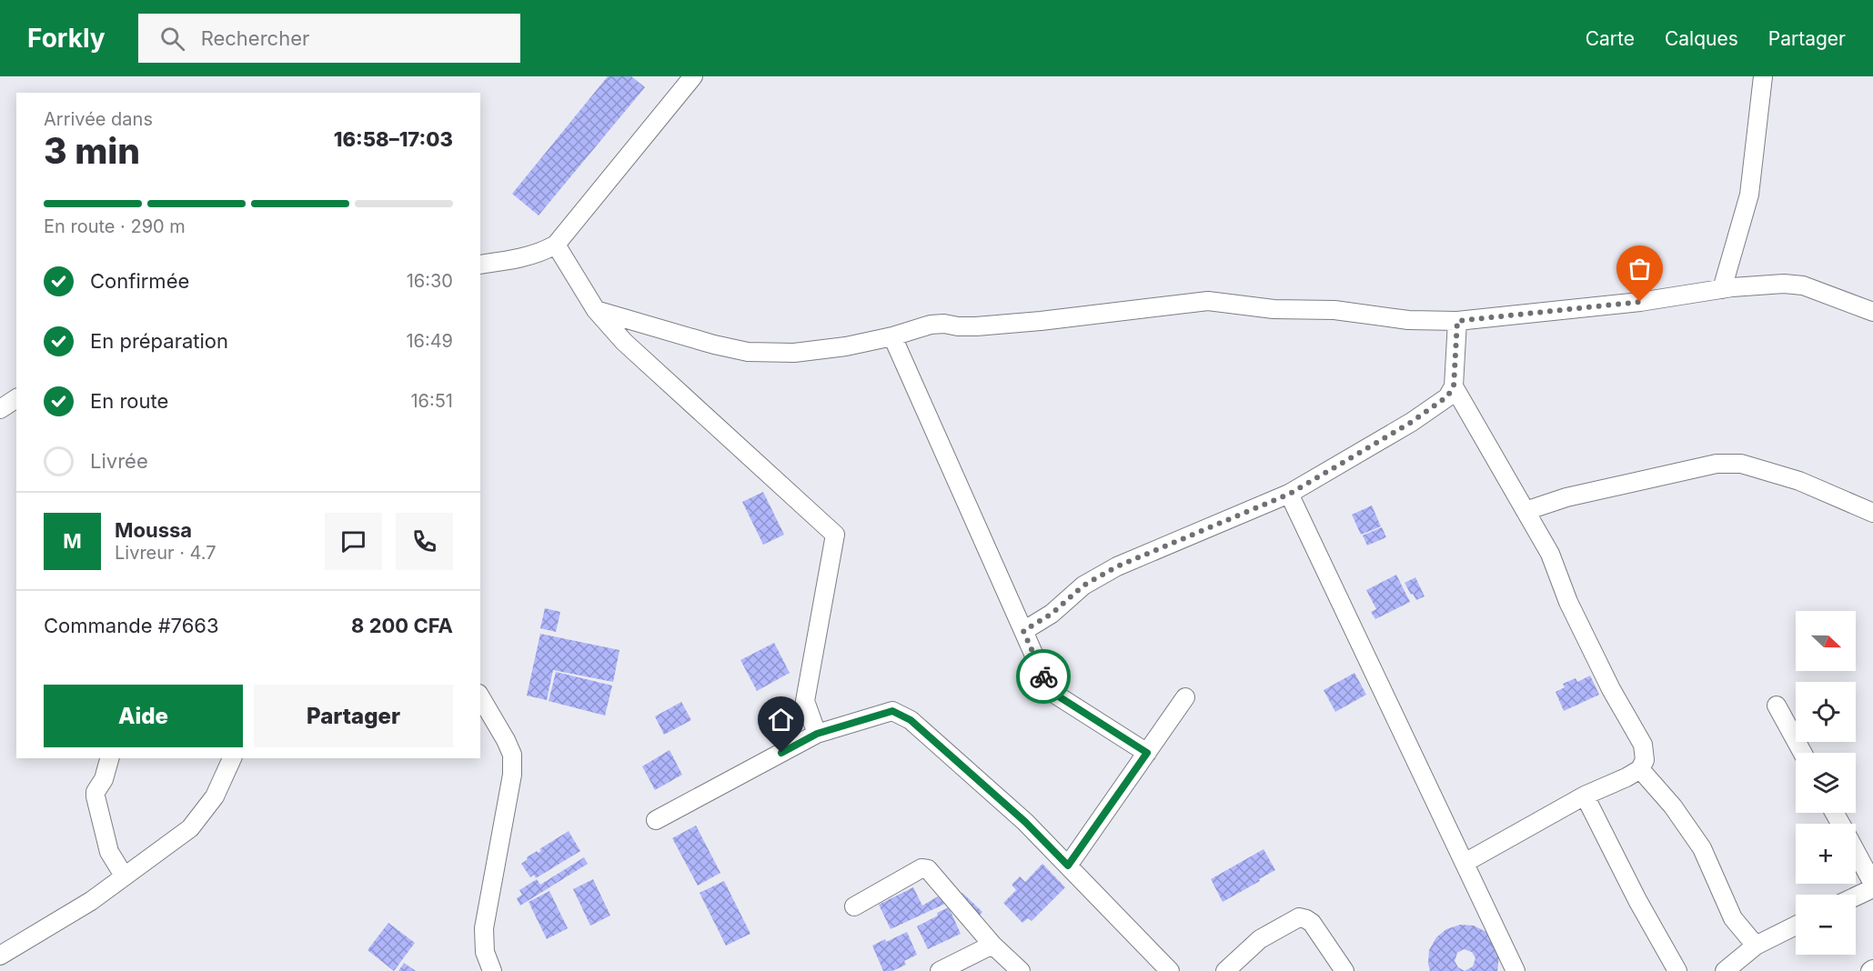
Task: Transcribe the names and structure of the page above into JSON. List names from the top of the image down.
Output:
{
  "north": "right",
  "page": {
    "header": "Forkly",
    "search": "Rechercher",
    "nav": ["Carte", "Calques", "Partager"],
    "heading": ["3 min", "Arrivée dans", "16:58–17:03"],
    "panel": [
      "Moussa",
      "Livreur · 4.7",
      "Commande #7663",
      "8 200 CFA"
    ],
    "bar": "En route · 290 m",
    "list": [
      ["Confirmée", "16:30"],
      ["En préparation", "16:49"],
      ["En route", "16:51"],
      "Livrée"
    ],
    "round": "M",
    "map_buttons": ["+", "−"],
    "buttons": ["Aide", "Partager"]
  }
}
